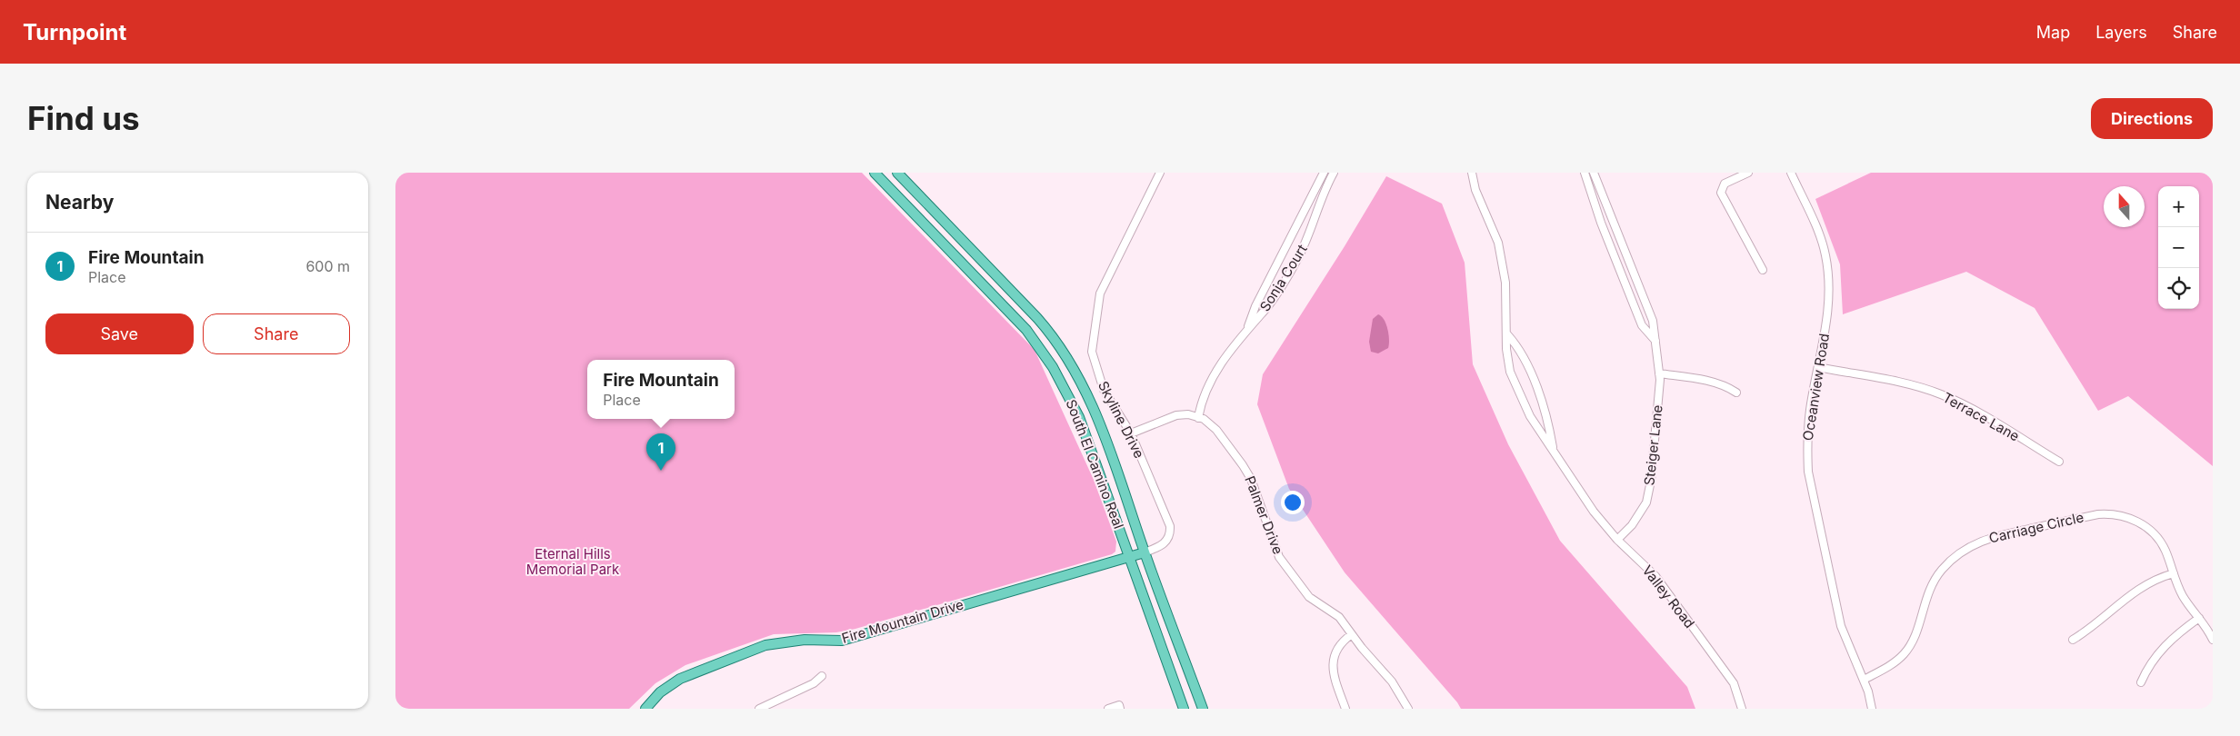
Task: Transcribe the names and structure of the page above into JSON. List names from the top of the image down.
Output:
{
  "streets": {
    "main road": ["South El Camino Real", "Fire Mountain Drive"],
    "street": [
      "Sonja Court",
      "Oceanview Road",
      "Terrace Lane",
      "Skyline Drive",
      "Steiger Lane",
      "Palmer Drive",
      "Carriage Circle",
      "Valley Road"
    ]
  },
  "crossings": [
    ["Sonja Court", "Palmer Drive"],
    ["Oceanview Road", "Terrace Lane"],
    ["Oceanview Road", "Carriage Circle"],
    ["Skyline Drive", "South El Camino Real"],
    ["Skyline Drive", "Palmer Drive"],
    ["Skyline Drive", "Fire Mountain Drive"],
    ["Steiger Lane", "Valley Road"],
    ["South El Camino Real", "Fire Mountain Drive"]
  ],
  "parks": ["Eternal Hills Memorial Park"],
  "north": "top",
  "page": {
    "header": "Turnpoint",
    "nav": ["Map", "Layers", "Share"],
    "buttons": [
      "Directions",
      ["Save", "Share"]
    ],
    "title": "Find us",
    "heading": "Nearby",
    "map_buttons": ["+", "−"],
    "list": [
      {
        "mark": "1",
        "name": "Fire Mountain",
        "note": "Place",
        "value": "600 m"
      }
    ],
    "popup": ["Fire Mountain", "Place"],
    "pins": "1"
  }
}
